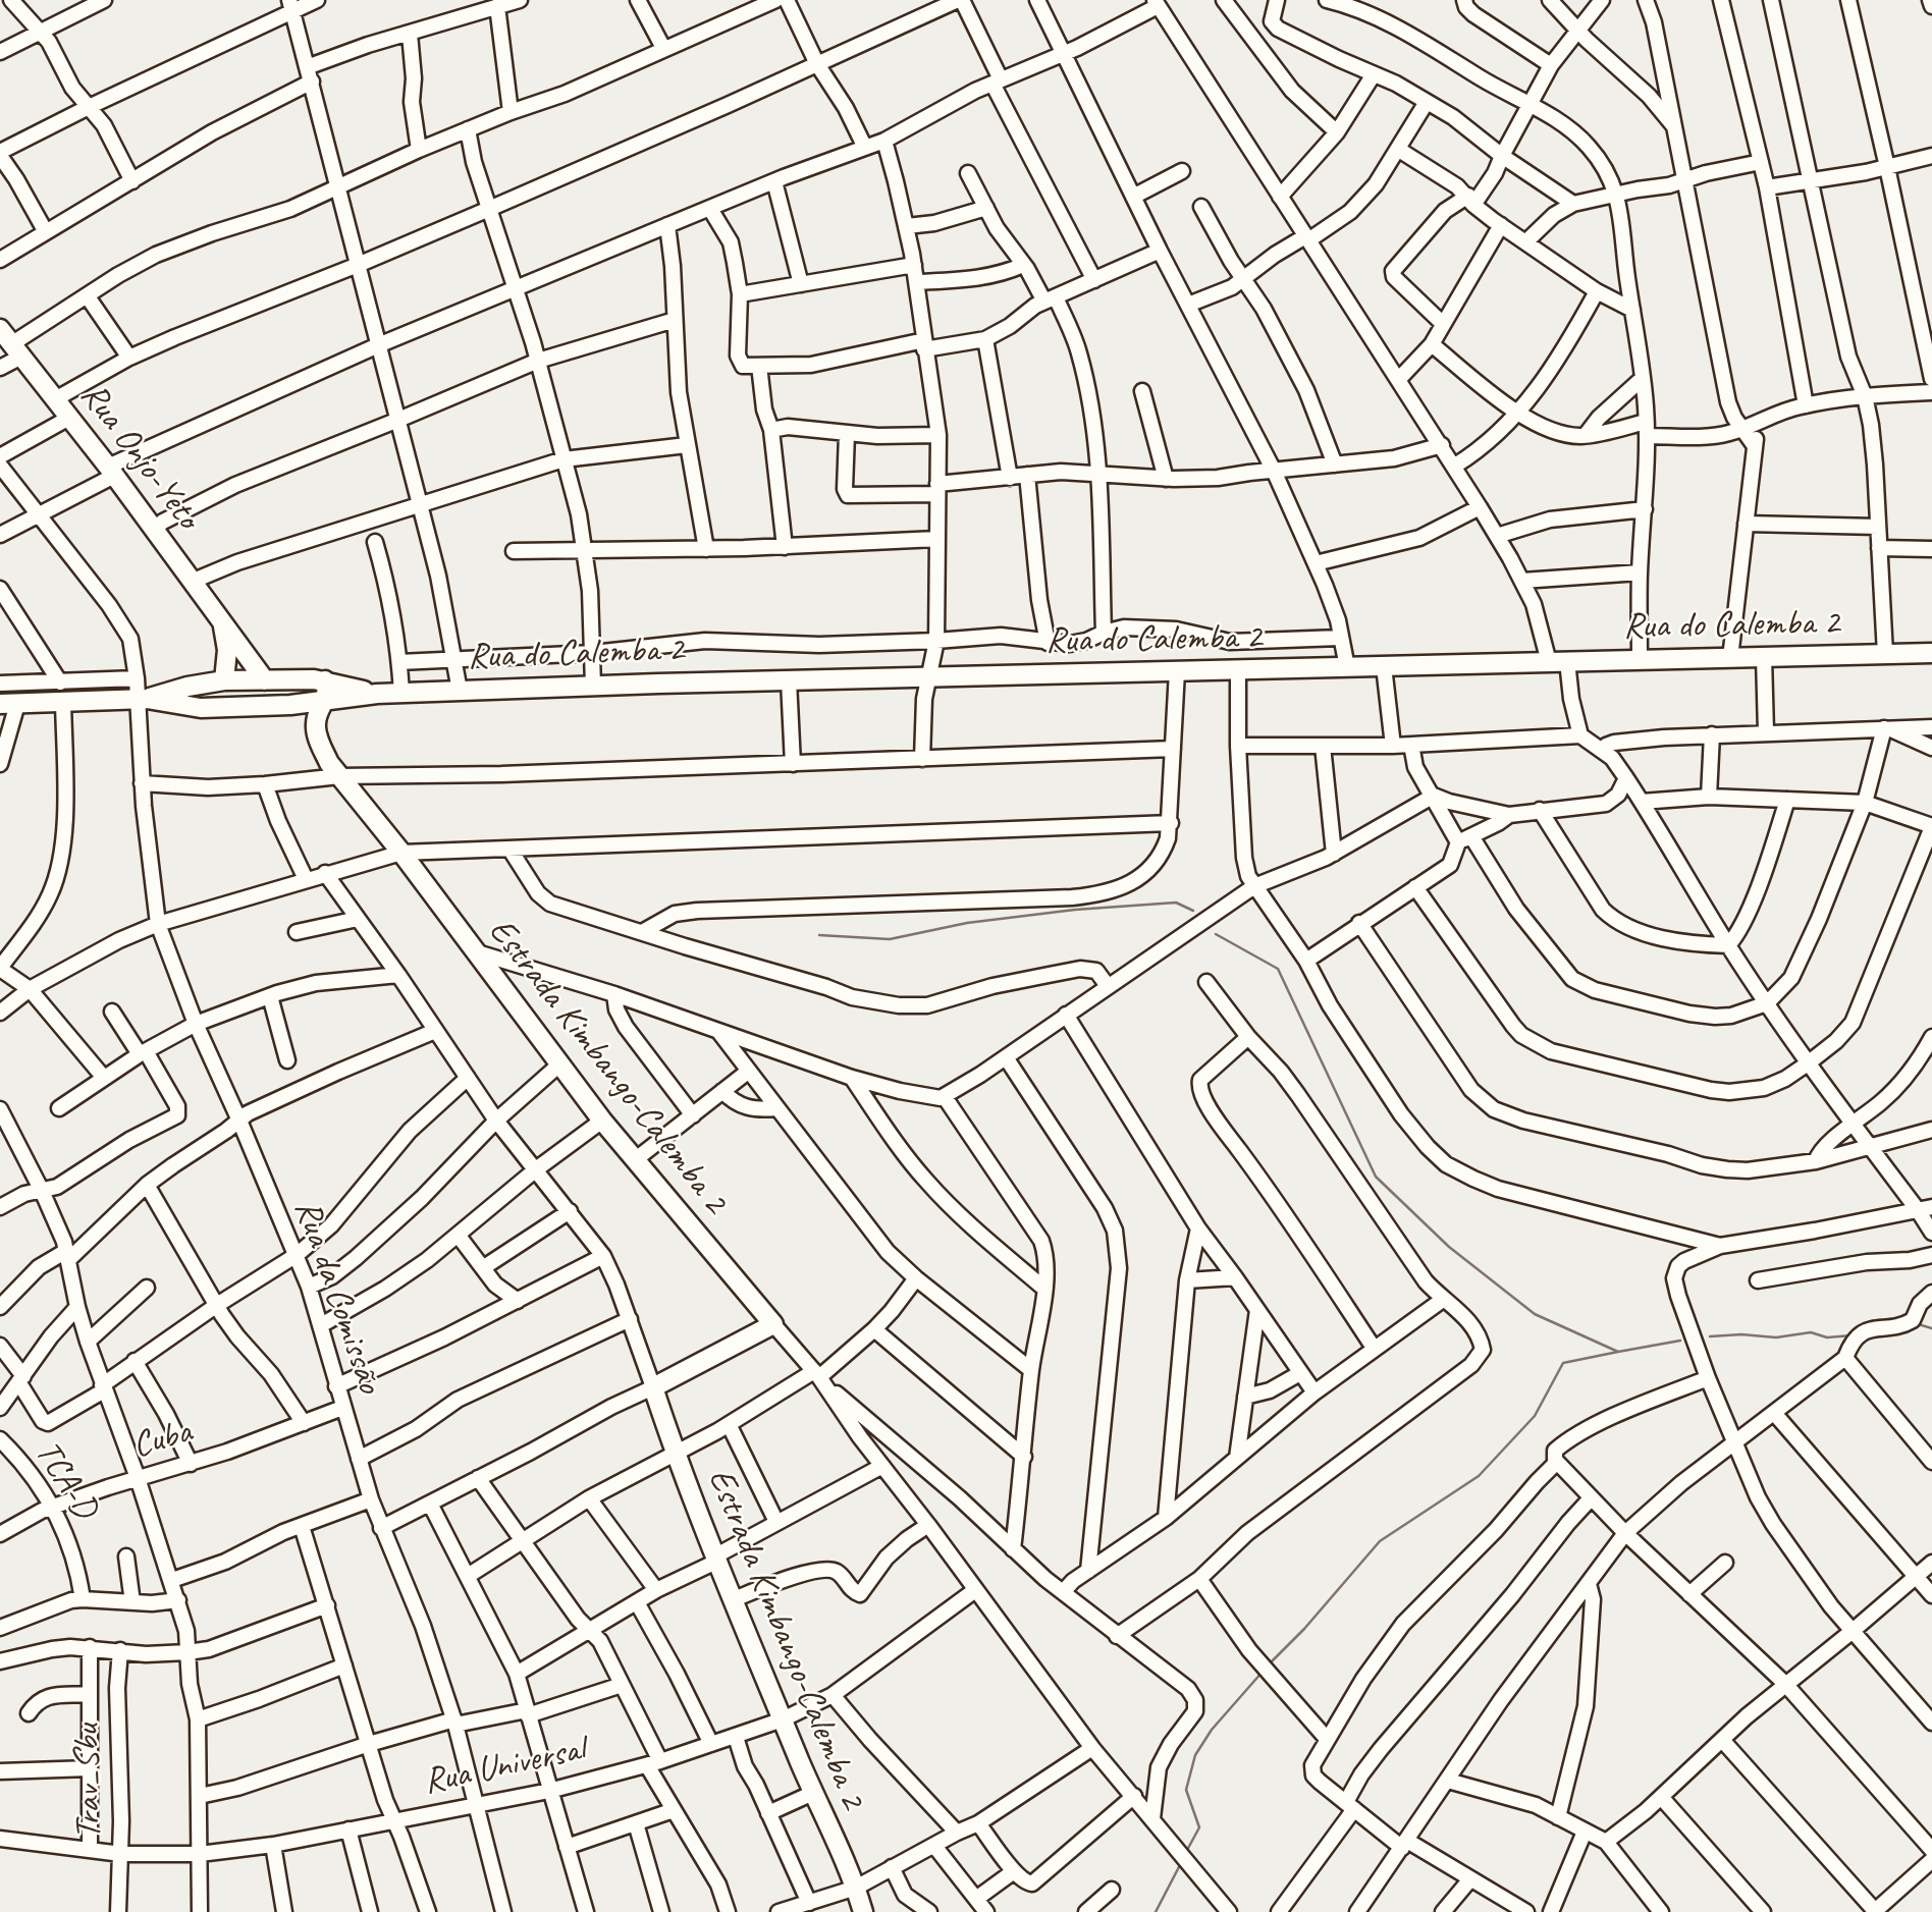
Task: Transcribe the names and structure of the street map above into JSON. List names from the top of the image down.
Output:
{
  "streets": {
    "main road": ["Rua Onjo-Yeto", "Rua do Calemba 2", "Estrada Kimbango-Calemba 2"],
    "street": [
      "Rua da Comissão",
      "Cuba",
      "TCA-D",
      "Rua Universal",
      "Trav_Sbu"
    ]
  },
  "crossings": [
    ["Rua Onjo-Yeto", "Rua do Calemba 2"],
    ["Rua do Calemba 2", "Estrada Kimbango-Calemba 2"],
    ["Rua do Calemba 2", "Rua da Comissão"],
    ["Estrada Kimbango-Calemba 2", "Rua Universal"],
    ["Rua da Comissão", "Cuba"],
    ["Rua da Comissão", "Rua Universal"],
    ["Cuba", "TCA-D"],
    ["Rua Universal", "Trav_Sbu"]
  ]
}
